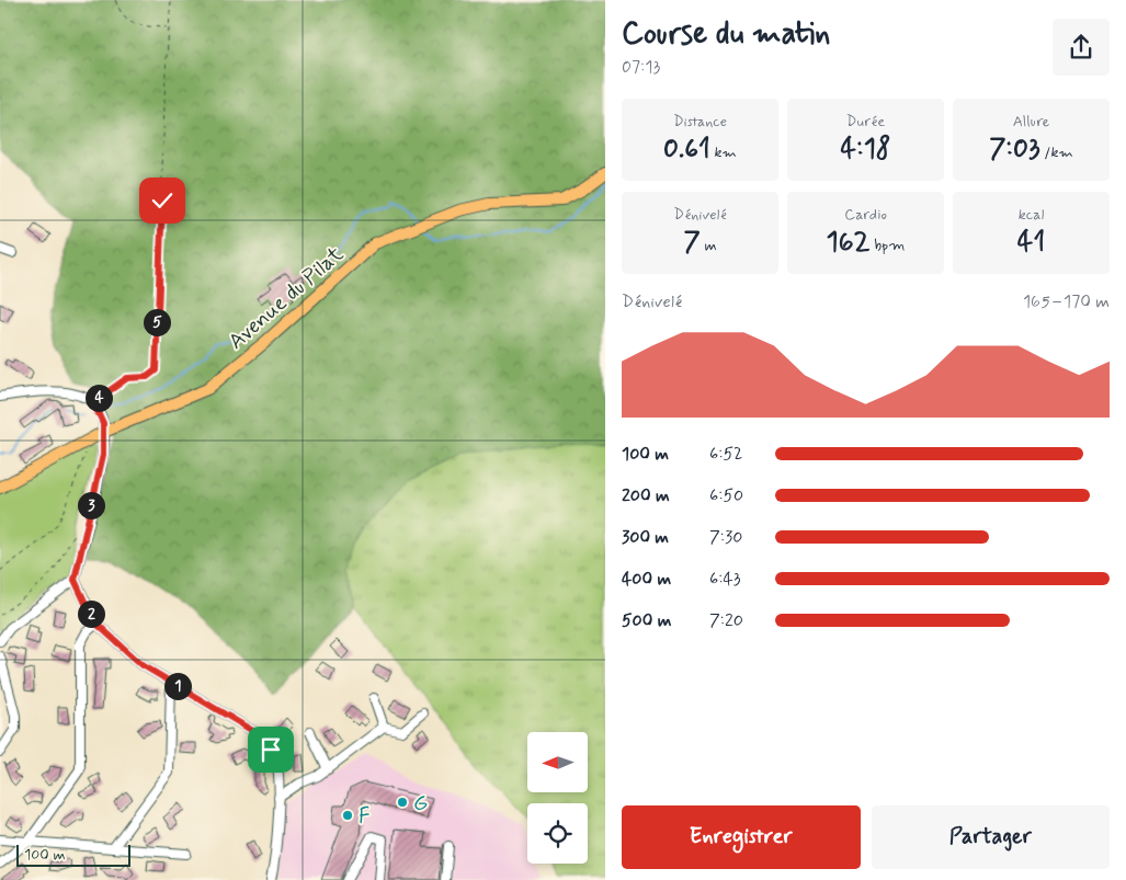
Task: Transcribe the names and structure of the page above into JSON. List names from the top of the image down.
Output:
{
  "streets": {
    "main road": ["Avenue du Pilat"]
  },
  "places": ["G", "F"],
  "scale_bar": "100 m",
  "north": "left",
  "page": {
    "heading": ["Course du matin", "07:13"],
    "stats": [
      ["Distance", "0.61 km"],
      ["Durée", "4:18"],
      ["Allure", "7:03 /km"],
      ["Dénivelé", "7 m"],
      ["Cardio", "162 bpm"],
      ["kcal", "41"]
    ],
    "chart": ["Dénivelé", "165–170 m"],
    "pins": [
      "5",
      "4",
      "3",
      "2",
      "1"
    ],
    "list": [
      {
        "name": "100 m",
        "note": "6:52"
      },
      {
        "name": "200 m",
        "note": "6:50"
      },
      {
        "name": "300 m",
        "note": "7:30"
      },
      {
        "name": "400 m",
        "note": "6:43"
      },
      {
        "name": "500 m",
        "note": "7:20"
      }
    ],
    "buttons": ["Enregistrer", "Partager"],
    "scale": "100 m"
  }
}
